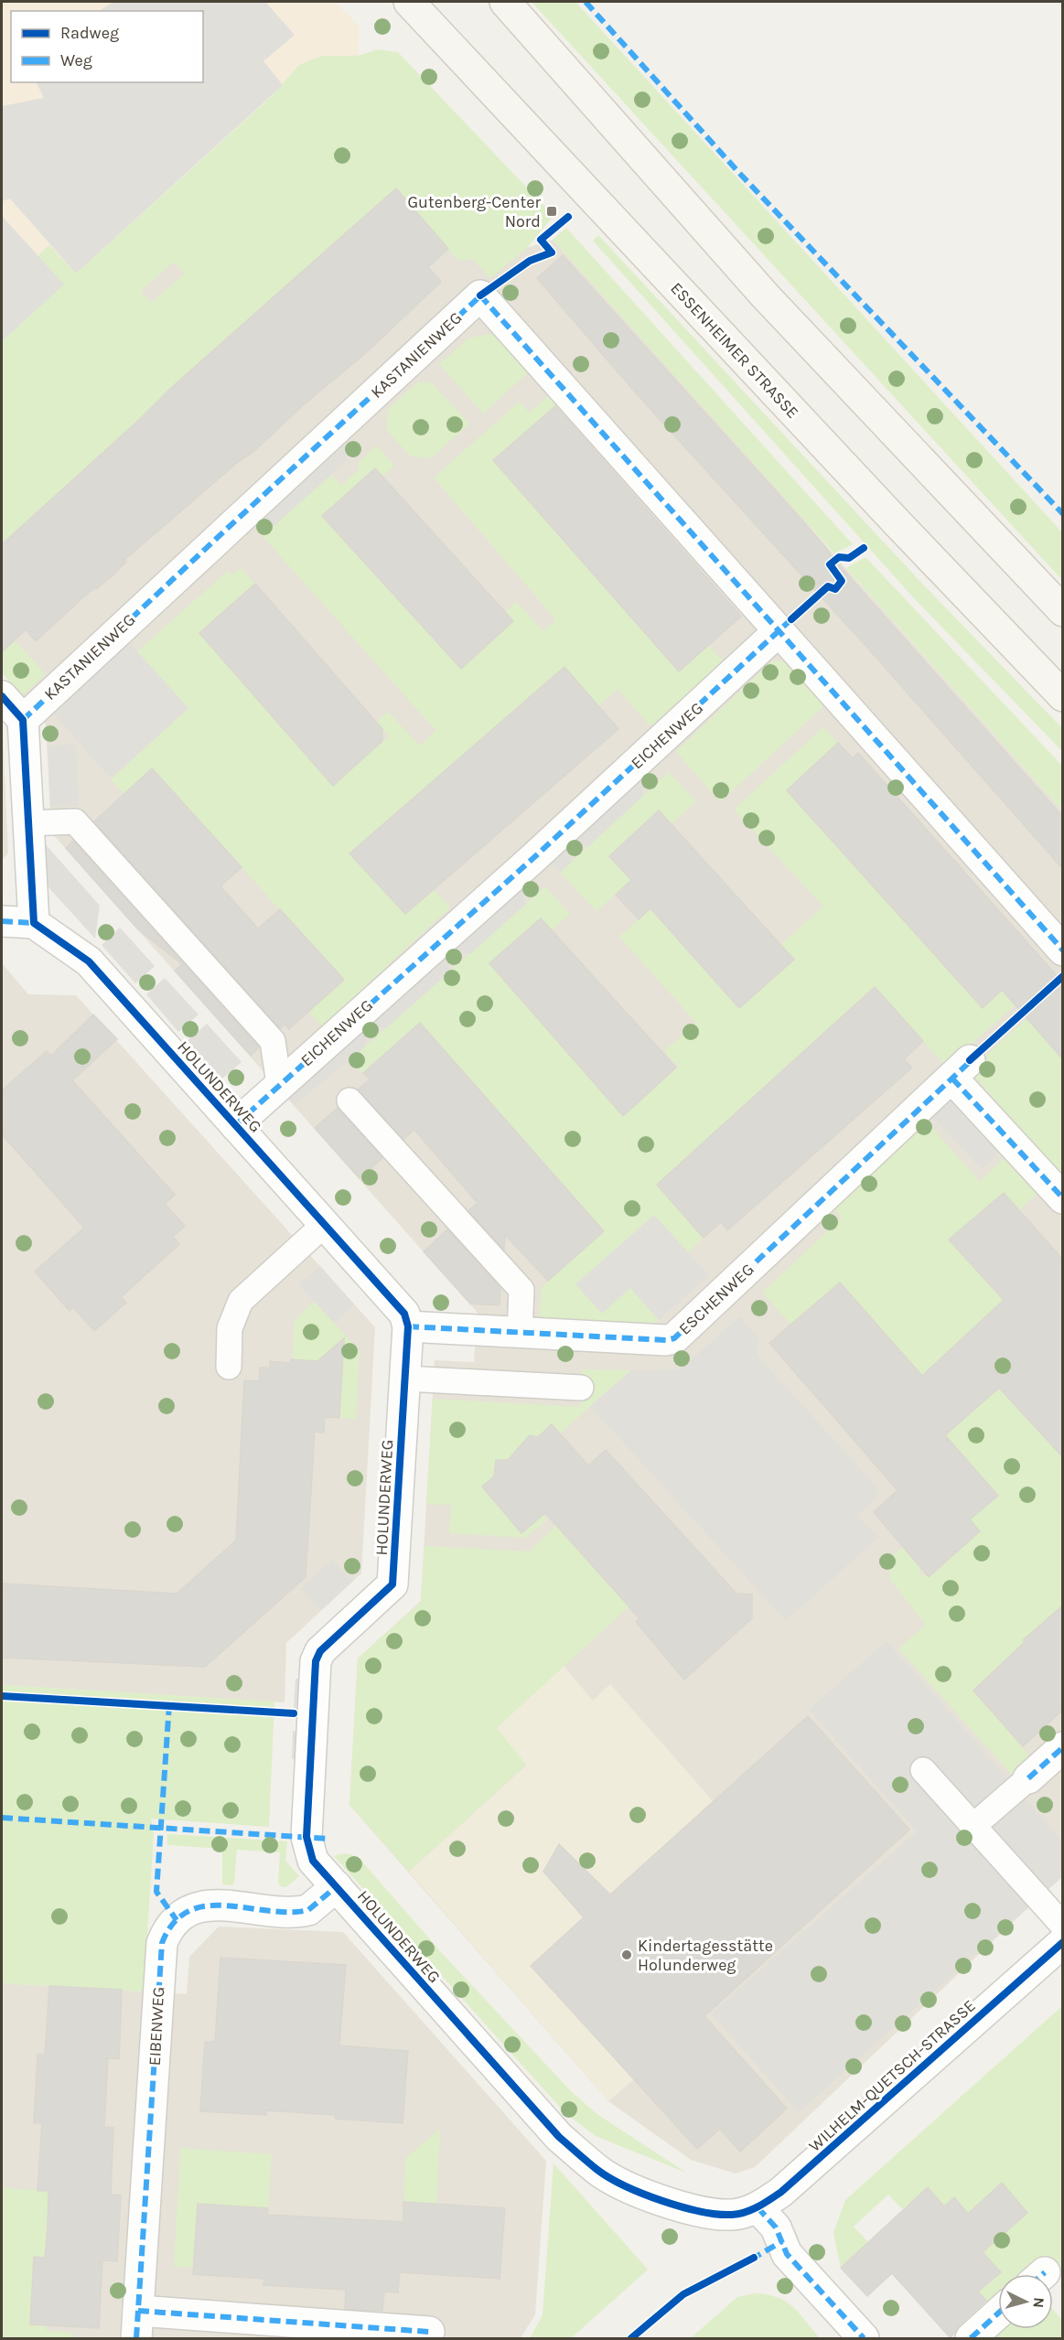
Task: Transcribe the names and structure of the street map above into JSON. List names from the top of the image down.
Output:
{
  "streets": {
    "main road": ["ESSENHEIMER STRASSE"],
    "street": [
      "KASTANIENWEG",
      "EICHENWEG",
      "HOLUNDERWEG",
      "ESCHENWEG",
      "EIBENWEG",
      "WILHELM-QUETSCH-STRASSE"
    ]
  },
  "crossings": [
    ["KASTANIENWEG", "EICHENWEG"],
    ["EICHENWEG", "HOLUNDERWEG"],
    ["HOLUNDERWEG", "ESCHENWEG"],
    ["HOLUNDERWEG", "EIBENWEG"],
    ["HOLUNDERWEG", "WILHELM-QUETSCH-STRASSE"]
  ],
  "places": {
    "transit": ["Gutenberg-Center Nord"],
    "other": ["Kindertagesstätte Holunderweg"]
  },
  "legend": ["Radweg", "Weg"],
  "north": "right"
}
